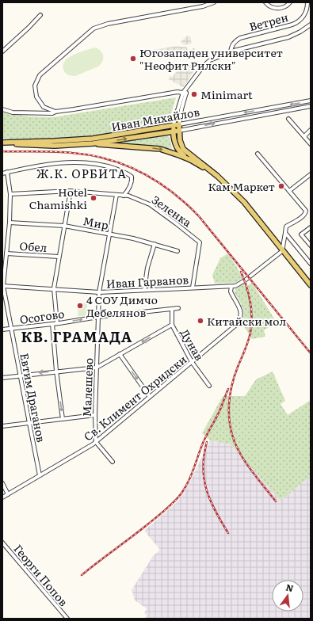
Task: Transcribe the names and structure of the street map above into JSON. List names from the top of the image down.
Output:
{
  "streets": {
    "main road": ["Иван Михайлов"],
    "street": [
      "Ветрен",
      "Зеленка",
      "Мир",
      "Обел",
      "Иван Гарванов",
      "Осогово",
      "Дунав",
      "Малешево",
      "Евтим Драганов",
      "Св. Климент Охридски",
      "Георги Попов"
    ]
  },
  "crossings": [
    ["Зеленка", "Иван Гарванов"],
    ["Зеленка", "Малешево"],
    ["Зеленка", "Евтим Драганов"],
    ["Мир", "Малешево"],
    ["Мир", "Евтим Драганов"],
    ["Обел", "Евтим Драганов"],
    ["Иван Гарванов", "Малешево"],
    ["Иван Гарванов", "Евтим Драганов"],
    ["Иван Гарванов", "Св. Климент Охридски"],
    ["Осогово", "Дунав"],
    ["Осогово", "Малешево"],
    ["Осогово", "Евтим Драганов"],
    ["Дунав", "Св. Климент Охридски"],
    ["Малешево", "Св. Климент Охридски"],
    ["Евтим Драганов", "Св. Климент Охридски"]
  ],
  "districts": ["Ж.К. ОРБИТА", "КВ. ГРАМАДА"],
  "places": [
    "Югозападен университет \"Неофит Рилски\"",
    "Minimart",
    "Кам Маркет",
    "Hotel Chamishki",
    "4 СОУ Димчо Дебелянов",
    "Китайски мол"
  ],
  "north": "top"
}
